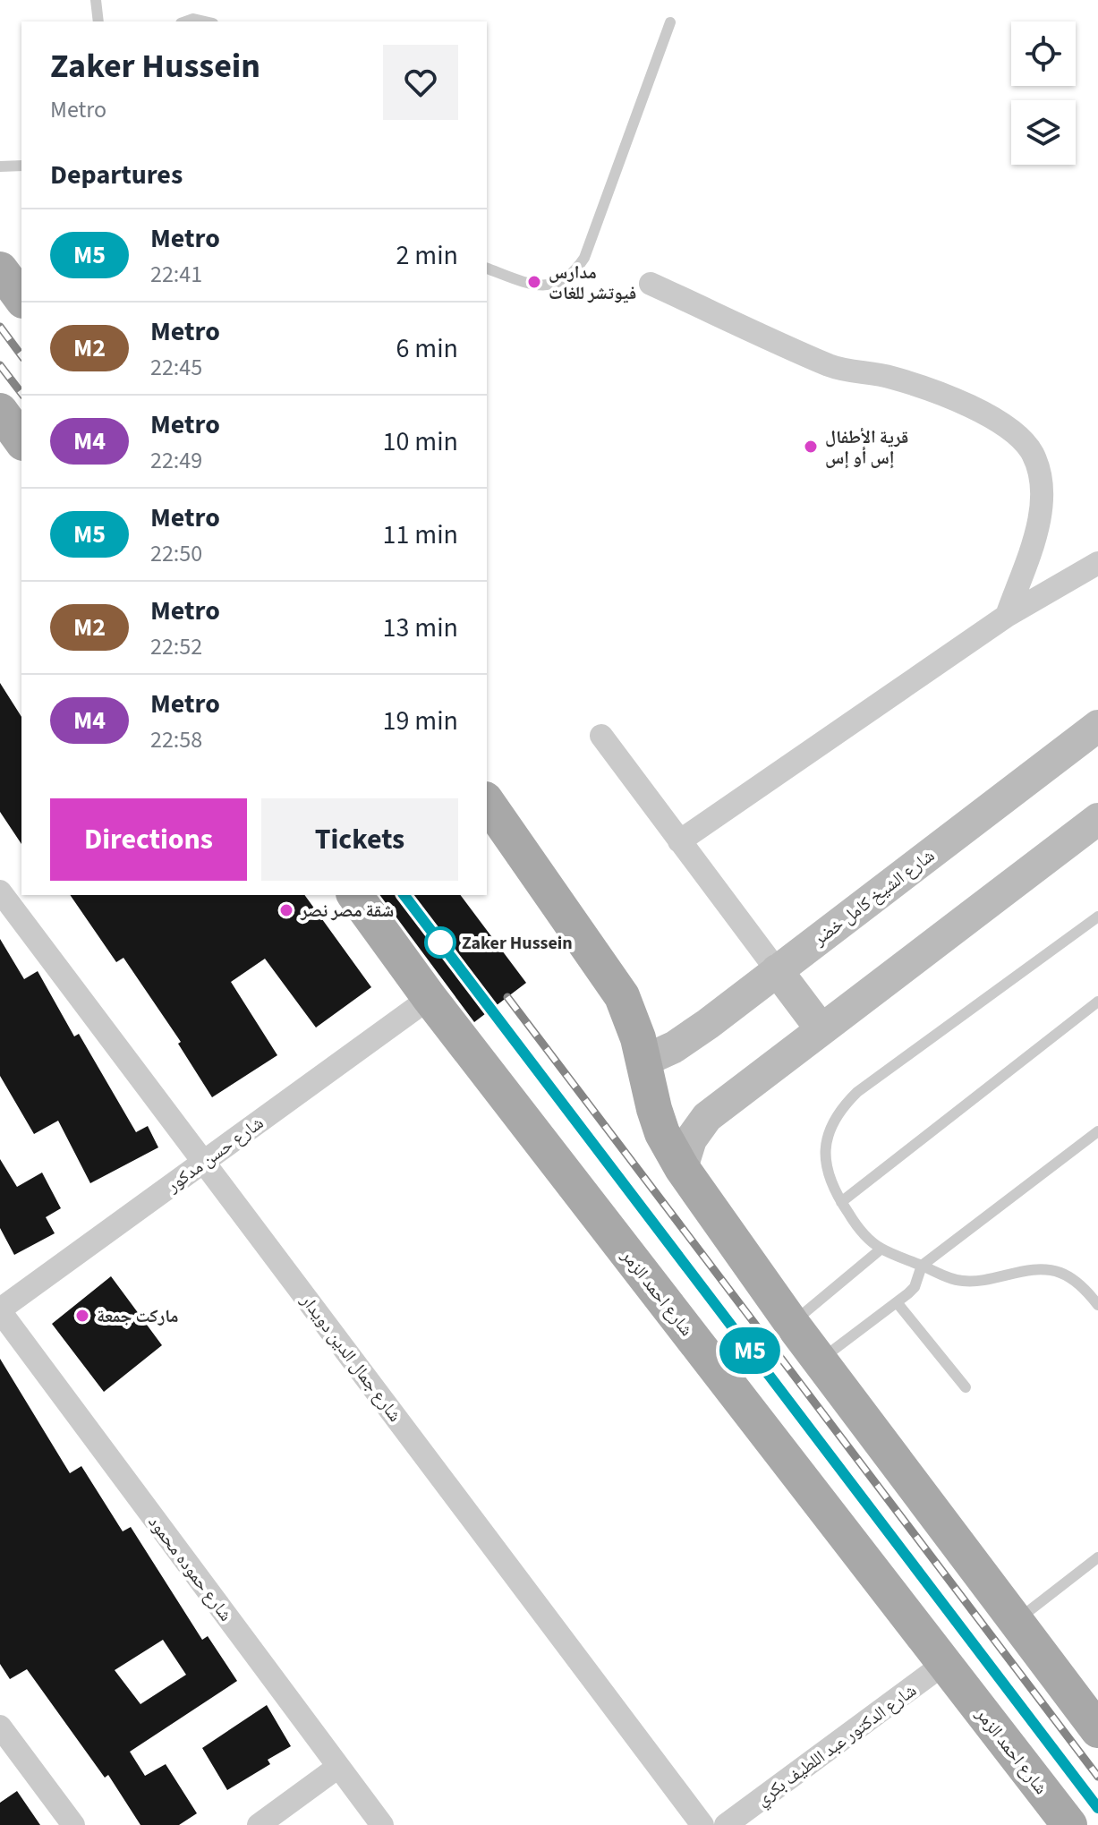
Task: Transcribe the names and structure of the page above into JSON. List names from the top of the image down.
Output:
{
  "streets": {
    "main road": ["شارع الشيخ كامل خضر", "شارع احمد الزمر"],
    "street": [
      "شارع حسن مدكور",
      "شارع جمال الدين دويدار",
      "شارع حموده محمود",
      "شارع الدكتور عبد اللطيف بكري"
    ]
  },
  "crossings": [
    ["شارع حسن مدكور", "شارع احمد الزمر"],
    ["شارع حسن مدكور", "شارع جمال الدين دويدار"],
    ["شارع حسن مدكور", "شارع حموده محمود"],
    ["شارع احمد الزمر", "شارع الدكتور عبد اللطيف بكري"]
  ],
  "places": [
    "مدارس فيوتشر للغات",
    "قرية الأطفال إس أو إس",
    "شقة مصر نصر",
    "Zaker Hussein",
    "ماركت جمعة"
  ],
  "lines": ["metro line M5"],
  "page": {
    "on_map": "M5",
    "heading": [
      ["Zaker Hussein", "Metro"],
      "Departures"
    ],
    "list": [
      {
        "mark": "M5",
        "name": "Metro",
        "note": "22:41",
        "value": "2 min"
      },
      {
        "mark": "M2",
        "name": "Metro",
        "note": "22:45",
        "value": "6 min"
      },
      {
        "mark": "M4",
        "name": "Metro",
        "note": "22:49",
        "value": "10 min"
      },
      {
        "mark": "M5",
        "name": "Metro",
        "note": "22:50",
        "value": "11 min"
      },
      {
        "mark": "M2",
        "name": "Metro",
        "note": "22:52",
        "value": "13 min"
      },
      {
        "mark": "M4",
        "name": "Metro",
        "note": "22:58",
        "value": "19 min"
      }
    ],
    "buttons": ["Directions", "Tickets"]
  }
}
